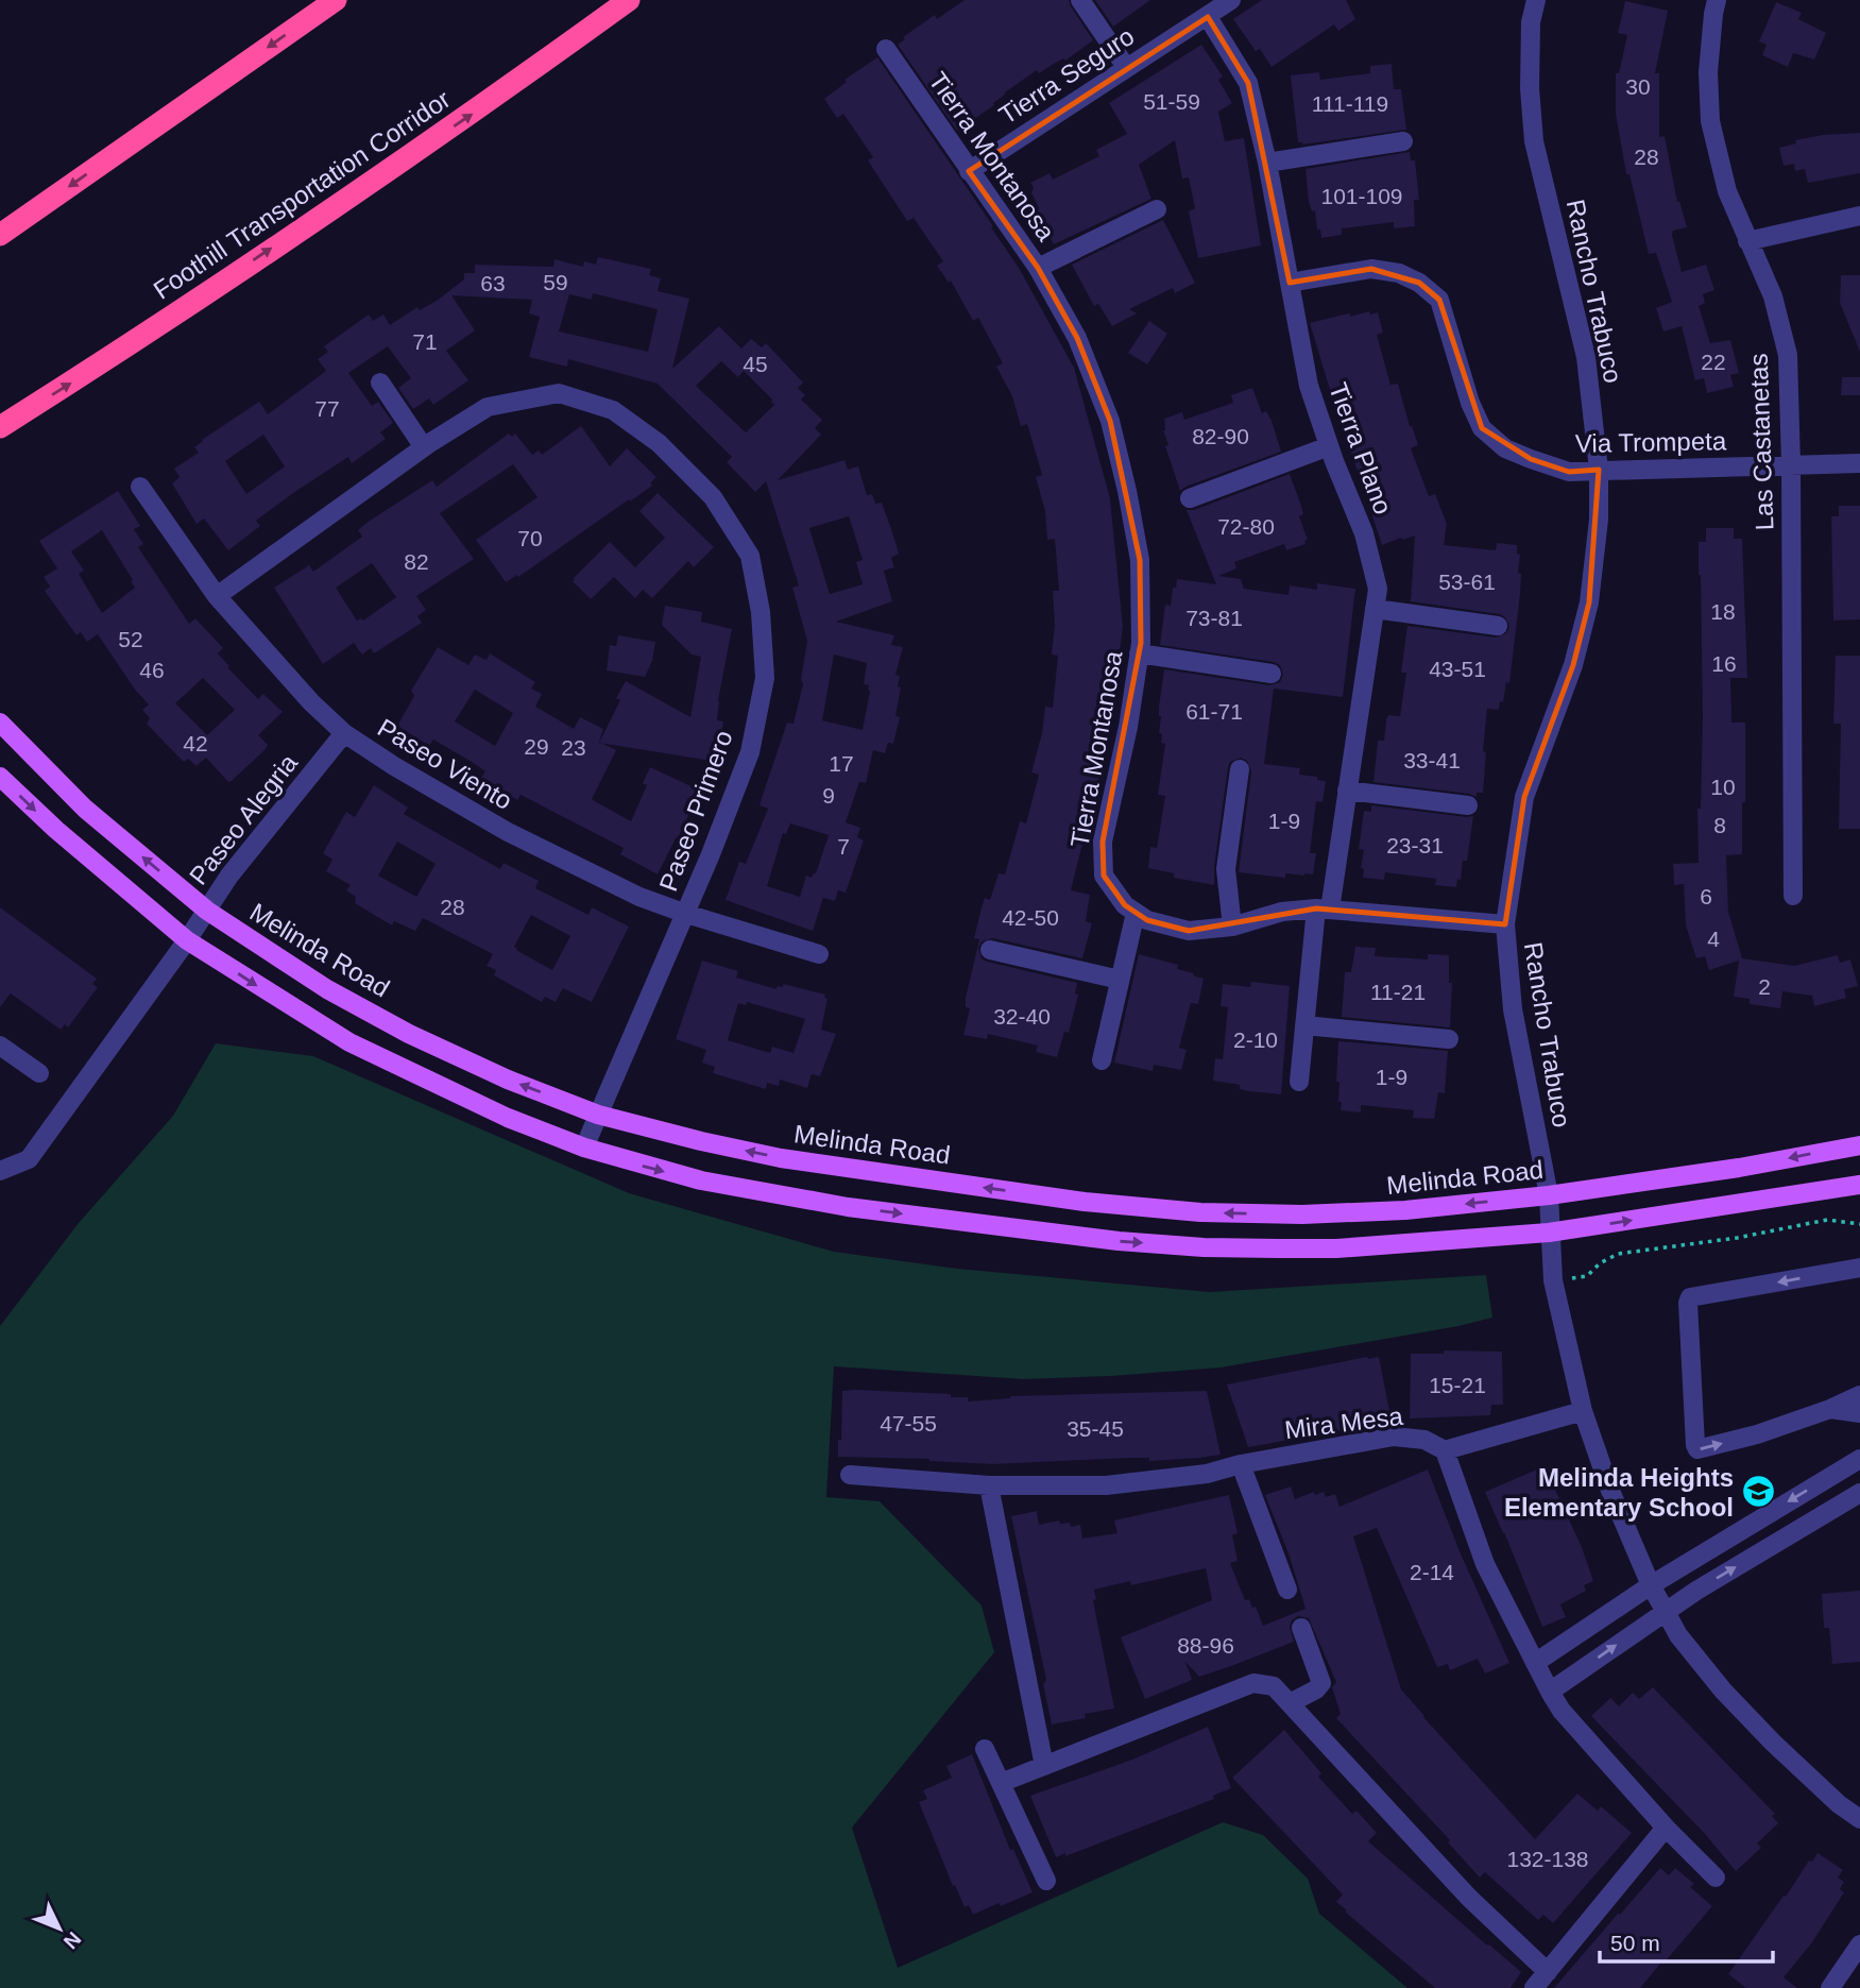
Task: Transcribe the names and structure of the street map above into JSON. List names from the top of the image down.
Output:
{
  "streets": {
    "highway": ["Foothill Transportation Corridor"],
    "main road": ["Melinda Road"],
    "street": [
      "Tierra Seguro",
      "Tierra Montanosa",
      "Rancho Trabuco",
      "Via Trompeta",
      "Las Castanetas",
      "Tierra Plano",
      "Paseo Viento",
      "Paseo Primero",
      "Paseo Alegria",
      "Mira Mesa"
    ]
  },
  "crossings": [
    ["Tierra Seguro", "Tierra Montanosa"],
    ["Tierra Seguro", "Tierra Plano"],
    ["Tierra Montanosa", "Rancho Trabuco"],
    ["Tierra Montanosa", "Tierra Plano"],
    ["Rancho Trabuco", "Via Trompeta"],
    ["Rancho Trabuco", "Melinda Road"],
    ["Via Trompeta", "Las Castanetas"],
    ["Via Trompeta", "Tierra Plano"],
    ["Paseo Viento", "Paseo Primero"],
    ["Paseo Viento", "Paseo Alegria"],
    ["Paseo Primero", "Melinda Road"],
    ["Paseo Alegria", "Melinda Road"]
  ],
  "places": {
    "school or university": ["Melinda Heights Elementary School"]
  },
  "house_numbers": [
    "30",
    "51-59",
    "111-119",
    "28",
    "101-109",
    "59",
    "63",
    "71",
    "22",
    "45",
    "77",
    "82-90",
    "72-80",
    "70",
    "82",
    "53-61",
    "18",
    "73-81",
    "52",
    "16",
    "43-51",
    "46",
    "61-71",
    "42",
    "29",
    "23",
    "33-41",
    "17",
    "10",
    "9",
    "1-9",
    "8",
    "23-31",
    "7",
    "6",
    "28",
    "42-50",
    "4",
    "2",
    "11-21",
    "32-40",
    "2-10",
    "1-9",
    "15-21",
    "47-55",
    "35-45",
    "2-14",
    "88-96",
    "132-138"
  ],
  "scale_bar": "50 m",
  "north": "bottom right"
}
